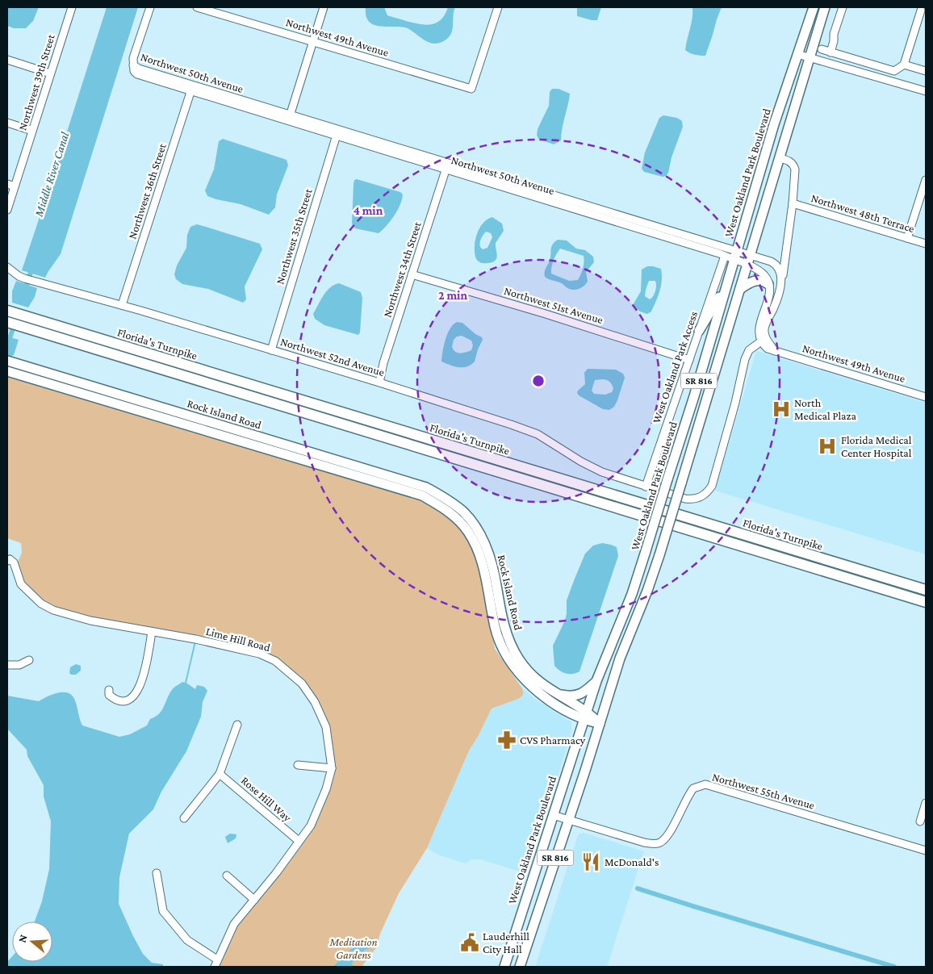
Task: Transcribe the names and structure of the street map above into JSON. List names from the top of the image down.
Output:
{
  "streets": {
    "highway": ["Florida's Turnpike"],
    "main road": ["West Oakland Park Boulevard", "SR 816", "Rock Island Road"],
    "street": [
      "Northwest 49th Avenue",
      "Northwest 50th Avenue",
      "Northwest 39th Street",
      "Northwest 36th Street",
      "Northwest 48th Terrace",
      "Northwest 35th Street",
      "Northwest 34th Street",
      "Northwest 51st Avenue",
      "Northwest 52nd Avenue",
      "West Oakland Park Access",
      "Lime Hill Road",
      "Northwest 55th Avenue",
      "Rose Hill Way"
    ]
  },
  "crossings": [
    ["Northwest 49th Avenue", "Northwest 52nd Avenue"],
    ["Northwest 50th Avenue", "West Oakland Park Boulevard"],
    ["Northwest 50th Avenue", "Northwest 36th Street"],
    ["Northwest 50th Avenue", "Northwest 35th Street"],
    ["Northwest 50th Avenue", "Northwest 34th Street"],
    ["Northwest 50th Avenue", "West Oakland Park Access"],
    ["West Oakland Park Boulevard", "West Oakland Park Access"],
    ["West Oakland Park Boulevard", "Rock Island Road"],
    ["West Oakland Park Boulevard", "Northwest 55th Avenue"],
    ["Northwest 36th Street", "Northwest 52nd Avenue"],
    ["Northwest 35th Street", "Northwest 52nd Avenue"],
    ["Northwest 34th Street", "Northwest 51st Avenue"],
    ["Northwest 34th Street", "Northwest 52nd Avenue"],
    ["Northwest 51st Avenue", "West Oakland Park Access"],
    ["Northwest 52nd Avenue", "West Oakland Park Access"],
    ["SR 816", "Rock Island Road"],
    ["SR 816", "Northwest 55th Avenue"],
    ["Lime Hill Road", "Rose Hill Way"]
  ],
  "water": ["Middle River Canal"],
  "parks": ["Meditation Gardens"],
  "places": {
    "hospital": ["North Medical Plaza", "Florida Medical Center Hospital"],
    "pharmacy": ["CVS Pharmacy"],
    "restaurant": ["McDonald's"],
    "public building": ["Lauderhill City Hall"]
  },
  "north": "left",
  "rings": ["4 min", "2 min"]
}
